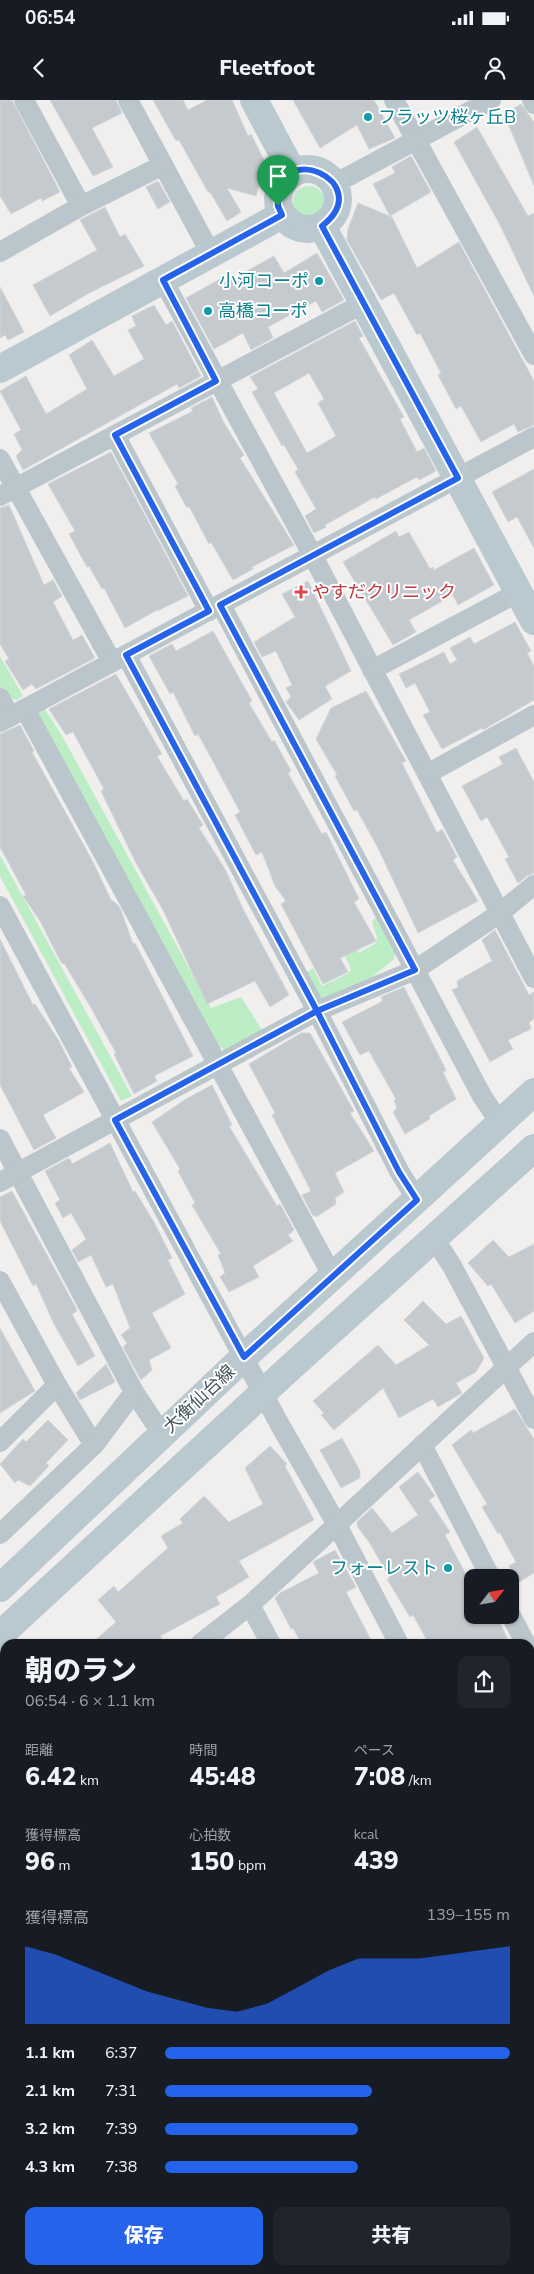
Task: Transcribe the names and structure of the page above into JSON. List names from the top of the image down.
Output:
{
  "streets": {
    "main road": ["大衡仙台線"]
  },
  "places": {
    "other": [
      "フラッツ桜ヶ丘B",
      "小河コーポ",
      "高橋コーポ",
      "フォーレスト"
    ],
    "health": ["やすだクリニック"]
  },
  "north": "top right",
  "page": {
    "status": "06:54",
    "header": "Fleetfoot",
    "heading": ["朝のラン", "06:54 · 6 × 1.1 km"],
    "stats": [
      ["距離", "6.42 km"],
      ["時間", "45:48"],
      ["ペース", "7:08 /km"],
      ["獲得標高", "96 m"],
      ["心拍数", "150 bpm"],
      ["kcal", "439"]
    ],
    "chart": ["獲得標高", "139–155 m"],
    "list": [
      {
        "name": "1.1 km",
        "note": "6:37"
      },
      {
        "name": "2.1 km",
        "note": "7:31"
      },
      {
        "name": "3.2 km",
        "note": "7:39"
      },
      {
        "name": "4.3 km",
        "note": "7:38"
      }
    ],
    "buttons": ["保存", "共有"]
  }
}
